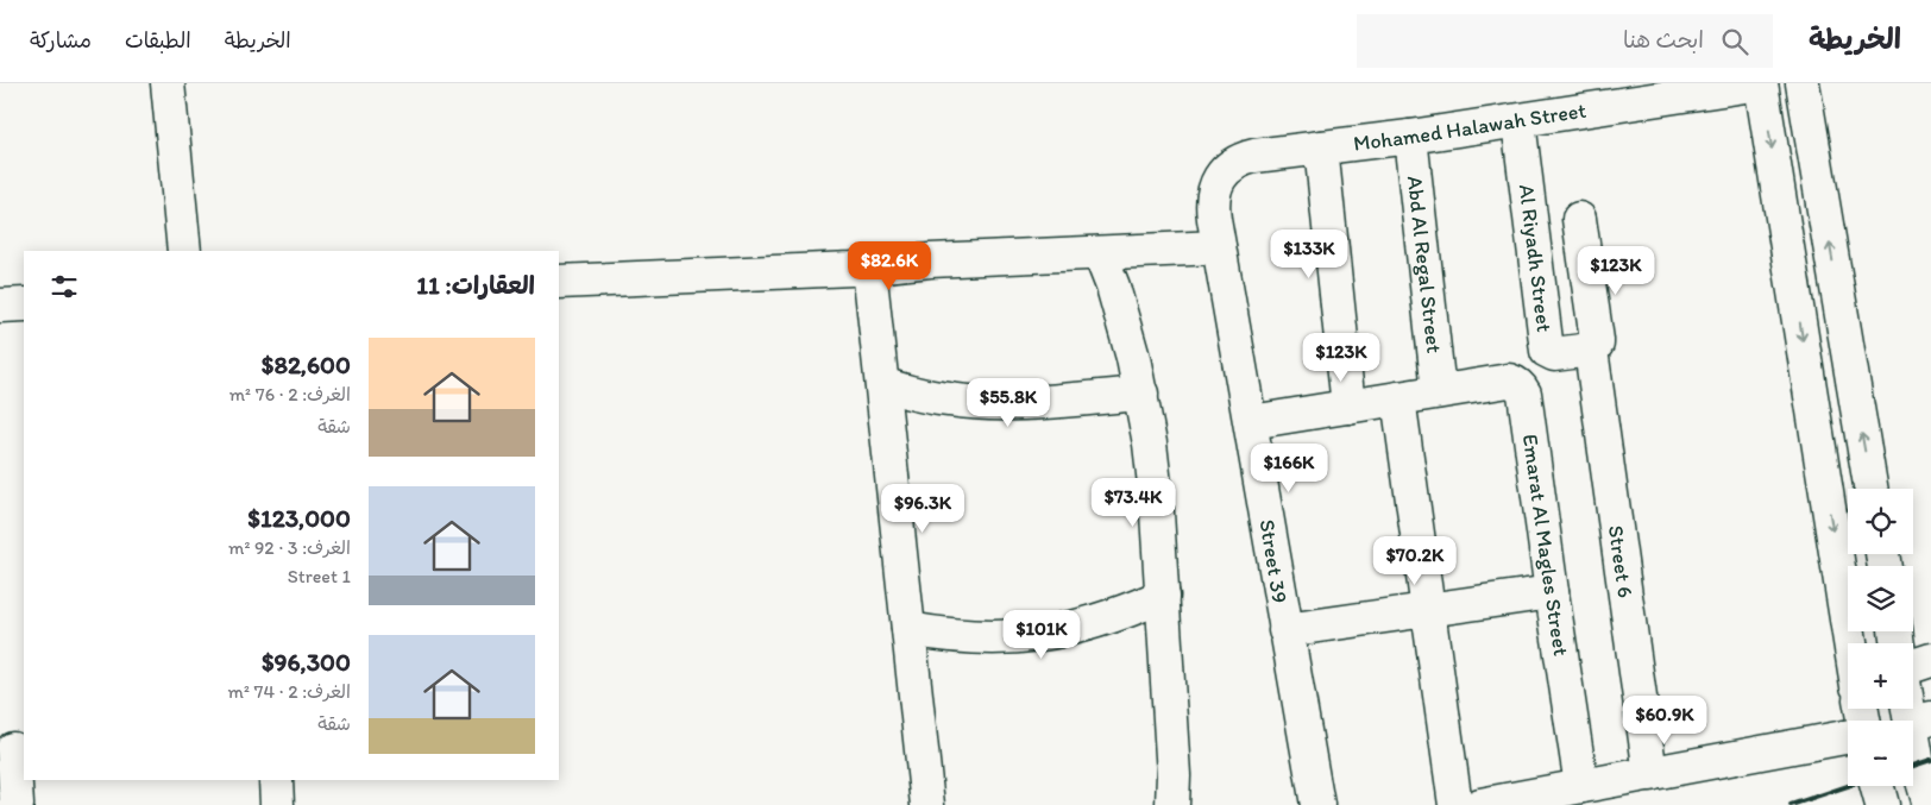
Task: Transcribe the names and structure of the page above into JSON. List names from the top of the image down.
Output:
{
  "streets": {
    "street": [
      "Mohamed Halawah Street",
      "Al Riyadh Street",
      "Abd Al Regal Street",
      "Emarat Al Magles Street",
      "Street 39",
      "Street 6"
    ]
  },
  "crossings": [
    ["Mohamed Halawah Street", "Al Riyadh Street"],
    ["Mohamed Halawah Street", "Abd Al Regal Street"],
    ["Mohamed Halawah Street", "Street 39"],
    ["Al Riyadh Street", "Street 6"],
    ["Abd Al Regal Street", "Emarat Al Magles Street"]
  ],
  "page": {
    "header": "الخريطة",
    "search": "ابحث هنا",
    "nav": ["الخريطة", "الطبقات", "مشاركة"],
    "price": [
      "$133K",
      "$82.6K",
      "$123K",
      "$123K",
      "$55.8K",
      "$166K",
      "$73.4K",
      "$96.3K",
      "$70.2K",
      "$101K",
      "$60.9K"
    ],
    "heading": "العقارات: 11",
    "list": [
      {
        "name": "$82,600",
        "note": "الغرف: 2 · 76 m² · شقة"
      },
      {
        "name": "$123,000",
        "note": "الغرف: 3 · 92 m² · Street 1"
      },
      {
        "name": "$96,300",
        "note": "الغرف: 2 · 74 m² · شقة"
      }
    ],
    "map_buttons": ["+", "−"]
  }
}
